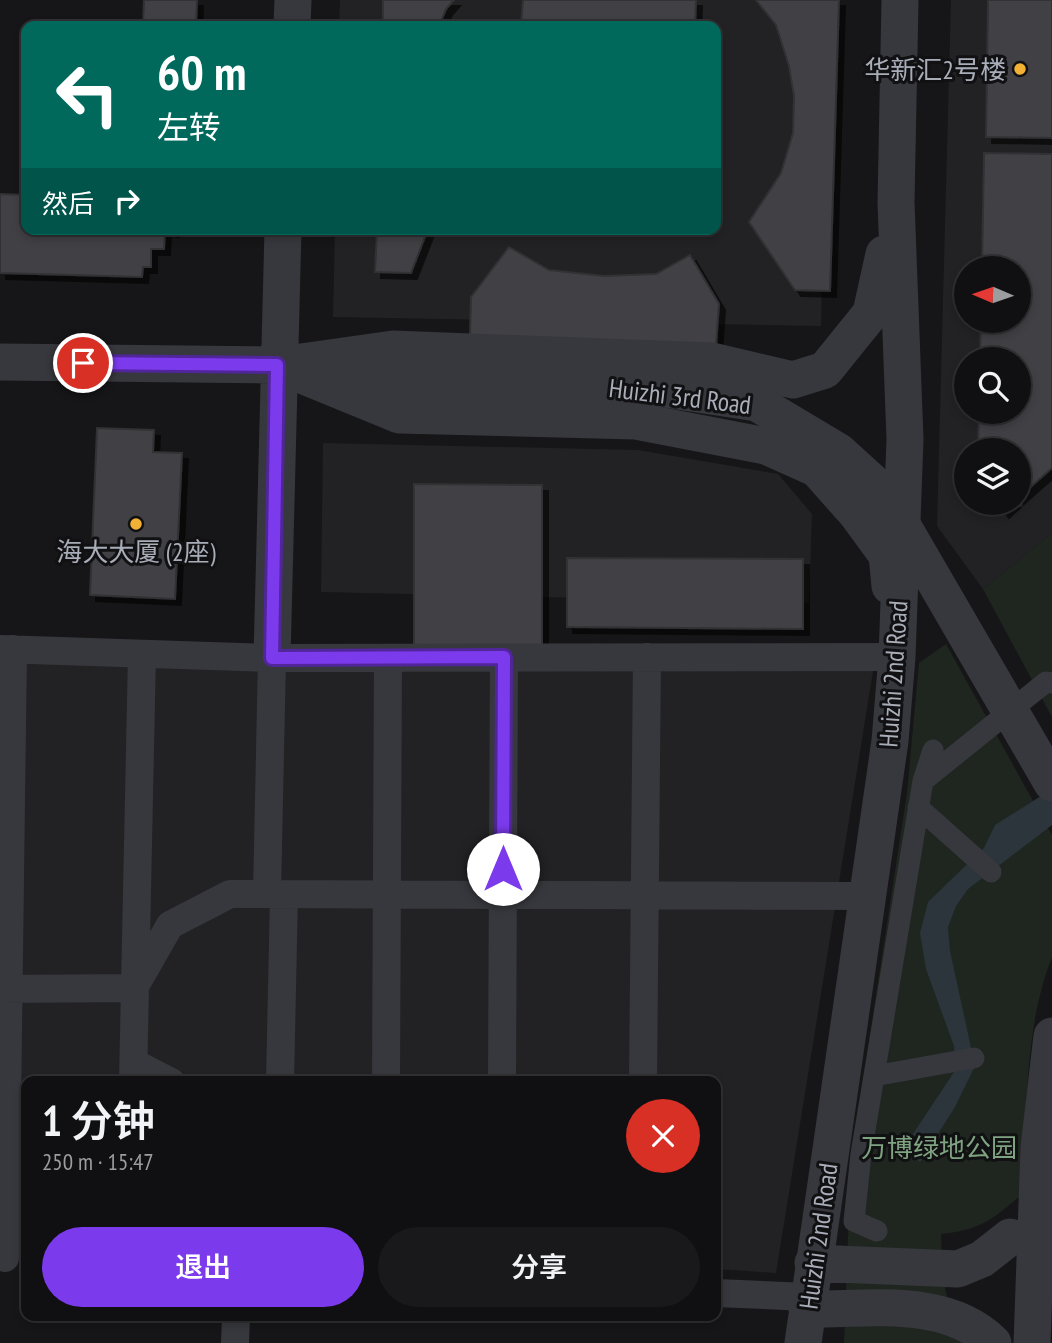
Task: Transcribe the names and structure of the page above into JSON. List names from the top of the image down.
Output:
{
  "streets": {
    "street": ["Huizhi 3rd Road", "Huizhi 2nd Road"]
  },
  "parks": ["万博绿地公园"],
  "places": ["华新汇2号楼", "海大大厦 (2座)"],
  "north": "left",
  "page": {
    "turn": ["60 m", "左转"],
    "then": "然后",
    "heading": ["1 分钟", "250 m · 15:47"],
    "buttons": ["退出", "分享"]
  }
}
